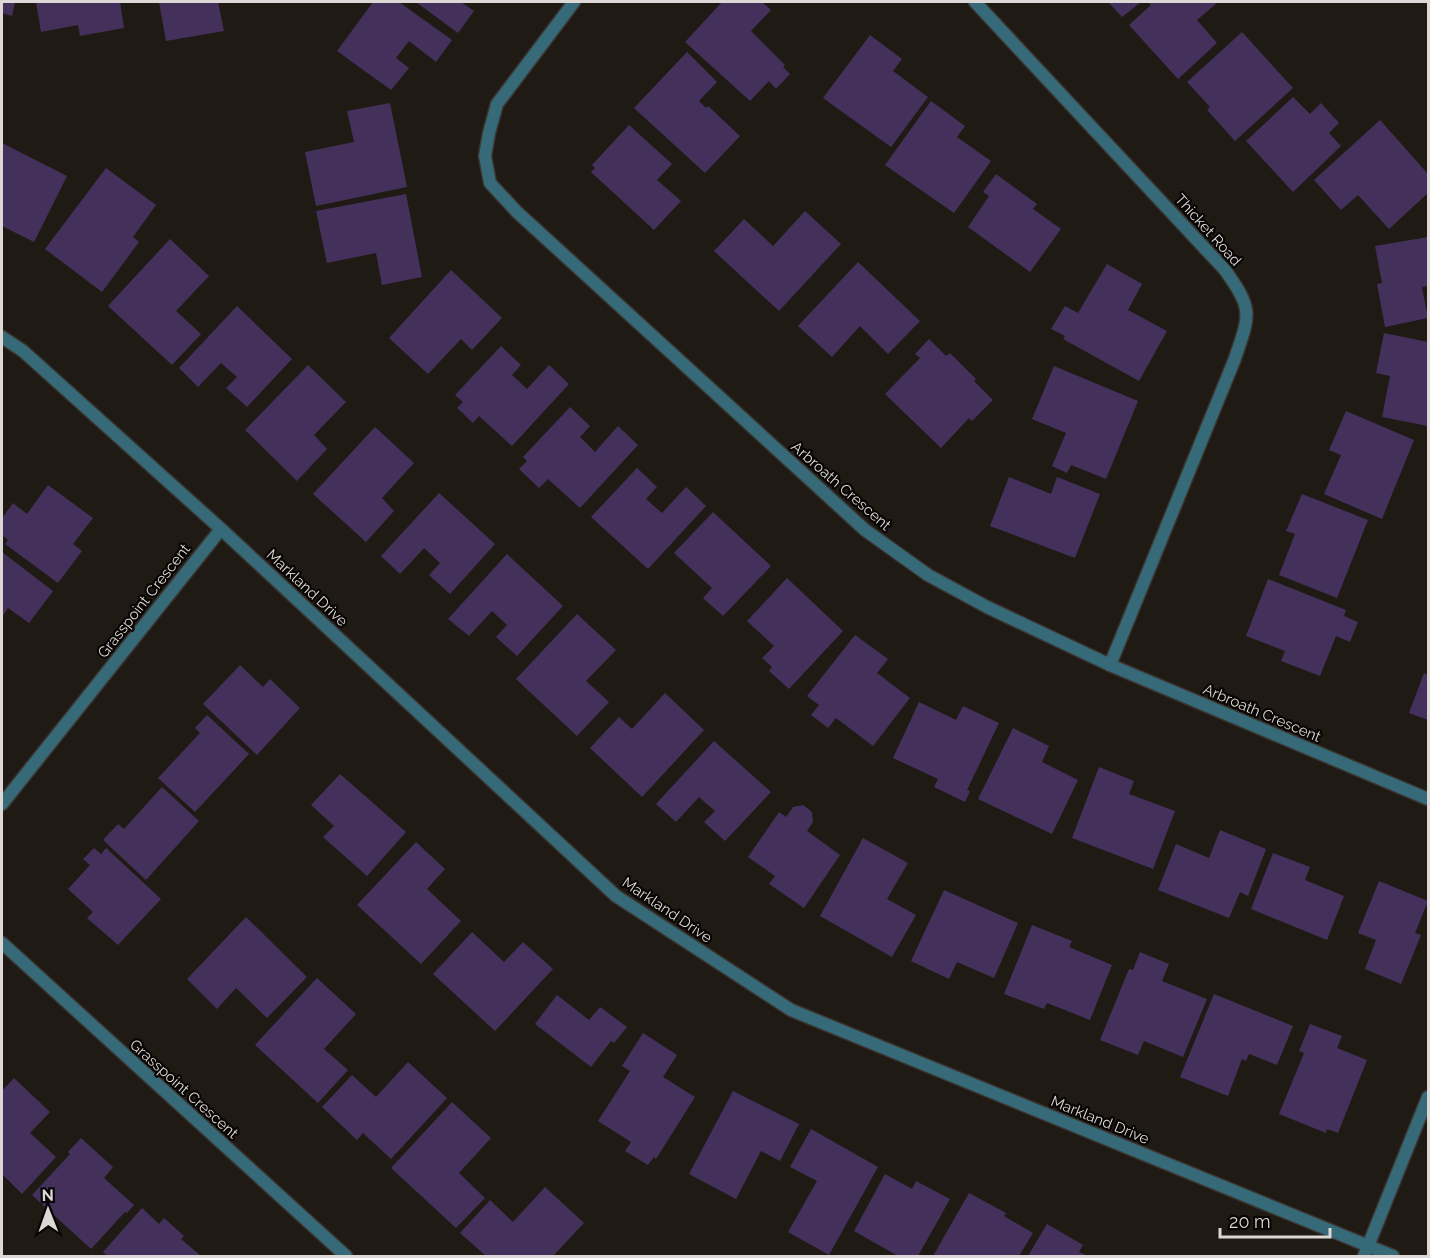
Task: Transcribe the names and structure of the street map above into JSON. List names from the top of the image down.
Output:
{
  "streets": {
    "street": [
      "Thicket Road",
      "Arbroath Crescent",
      "Markland Drive",
      "Grasspoint Crescent"
    ]
  },
  "crossings": [
    ["Thicket Road", "Arbroath Crescent"],
    ["Markland Drive", "Grasspoint Crescent"]
  ],
  "scale_bar": "20 m",
  "north": "top"
}
